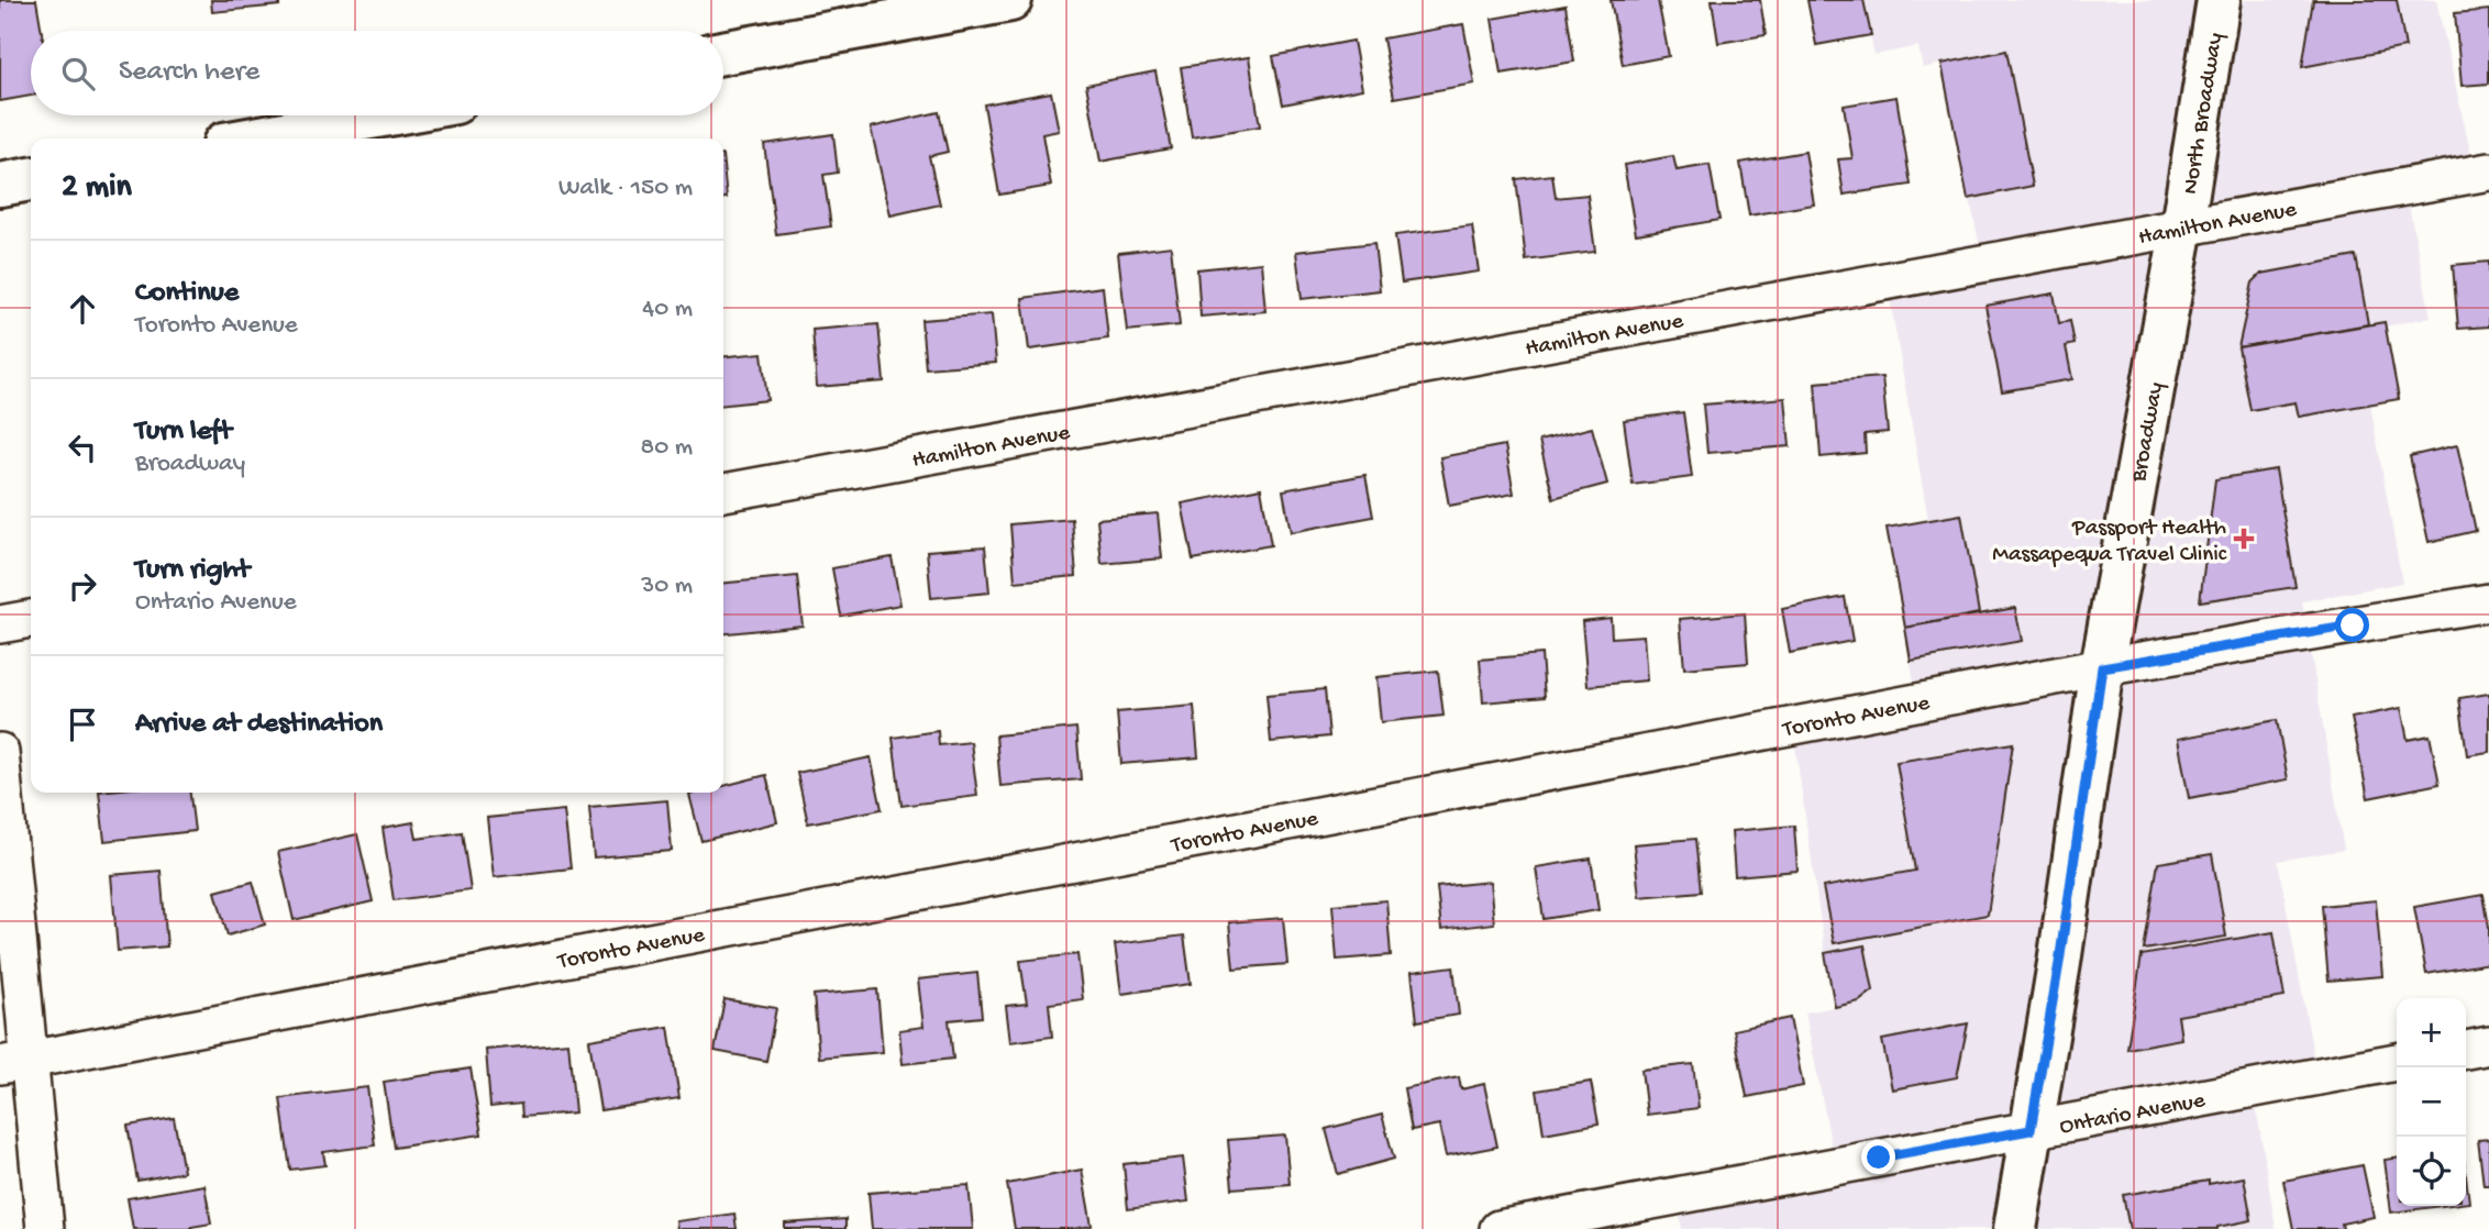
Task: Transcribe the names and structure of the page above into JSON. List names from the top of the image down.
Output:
{
  "streets": {
    "main road": ["North Broadway", "Broadway"],
    "street": ["Hamilton Avenue", "Toronto Avenue", "Ontario Avenue"]
  },
  "crossings": [
    ["North Broadway", "Hamilton Avenue"],
    ["North Broadway", "Broadway"],
    ["Hamilton Avenue", "Broadway"],
    ["Broadway", "Toronto Avenue"],
    ["Broadway", "Ontario Avenue"]
  ],
  "places": {
    "health": ["Passport Health Massapequa Travel Clinic"]
  },
  "page": {
    "search": "Search here",
    "heading": ["2 min", "Walk · 150 m"],
    "list": [
      ["Continue", "Toronto Avenue", "40 m"],
      ["Turn left", "Broadway", "80 m"],
      ["Turn right", "Ontario Avenue", "30 m"],
      "Arrive at destination"
    ],
    "map_buttons": ["+", "−"]
  }
}
